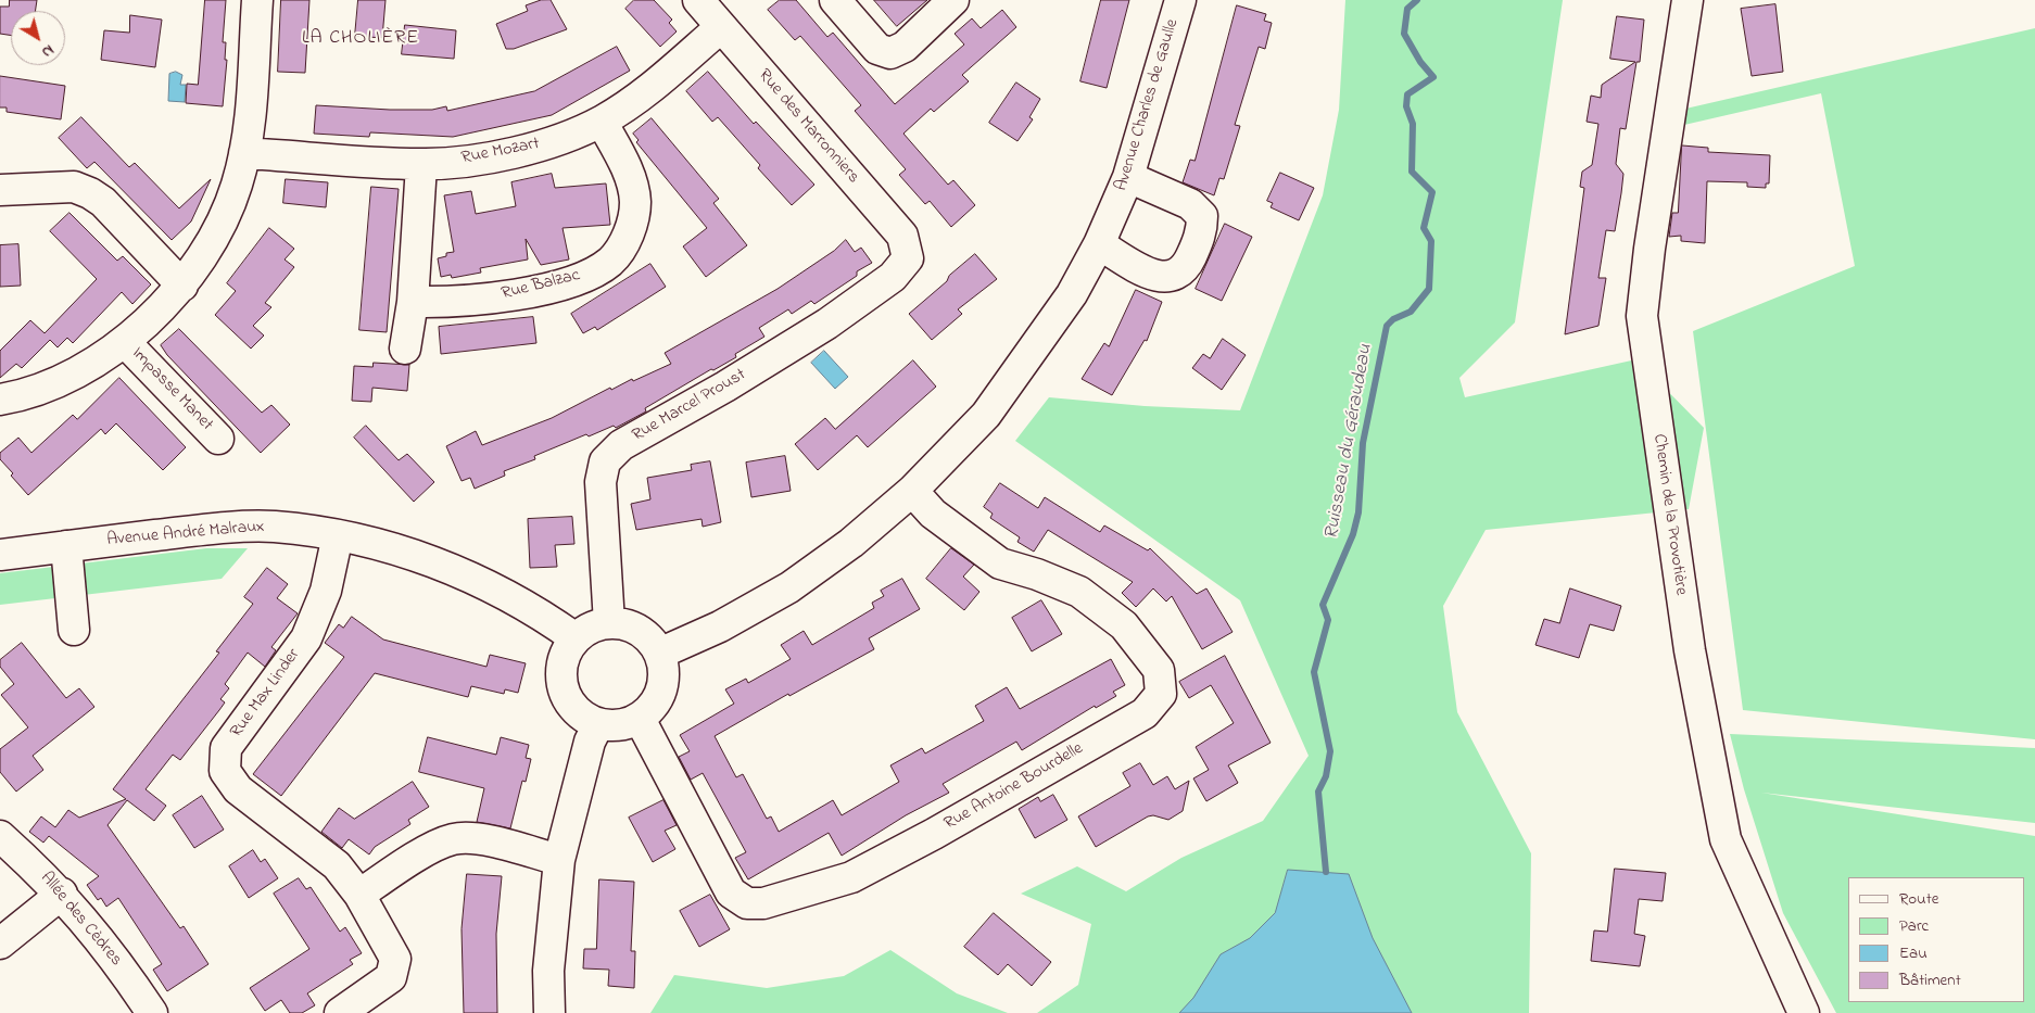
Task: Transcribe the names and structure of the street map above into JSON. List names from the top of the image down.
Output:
{
  "streets": {
    "street": [
      "Avenue Charles de Gaulle",
      "Rue des Marronniers",
      "Rue Mozart",
      "Rue Balzac",
      "Impasse Manet",
      "Rue Marcel Proust",
      "Chemin de la Provotière",
      "Avenue André Malraux",
      "Rue Max Linder",
      "Rue Antoine Bourdelle",
      "Allée des Cèdres"
    ]
  },
  "crossings": [
    ["Avenue Charles de Gaulle", "Rue Marcel Proust"],
    ["Avenue Charles de Gaulle", "Avenue André Malraux"],
    ["Avenue Charles de Gaulle", "Rue Antoine Bourdelle"],
    ["Rue des Marronniers", "Rue Mozart"],
    ["Rue des Marronniers", "Rue Marcel Proust"],
    ["Rue Mozart", "Rue Balzac"],
    ["Rue Marcel Proust", "Avenue André Malraux"],
    ["Rue Marcel Proust", "Rue Antoine Bourdelle"],
    ["Avenue André Malraux", "Rue Max Linder"],
    ["Avenue André Malraux", "Rue Antoine Bourdelle"]
  ],
  "districts": ["LA CHOLIÈRE"],
  "water": ["Ruisseau du Géraudeau"],
  "legend": [
    "Route",
    "Parc",
    "Eau",
    "Bâtiment"
  ],
  "north": "bottom right"
}
